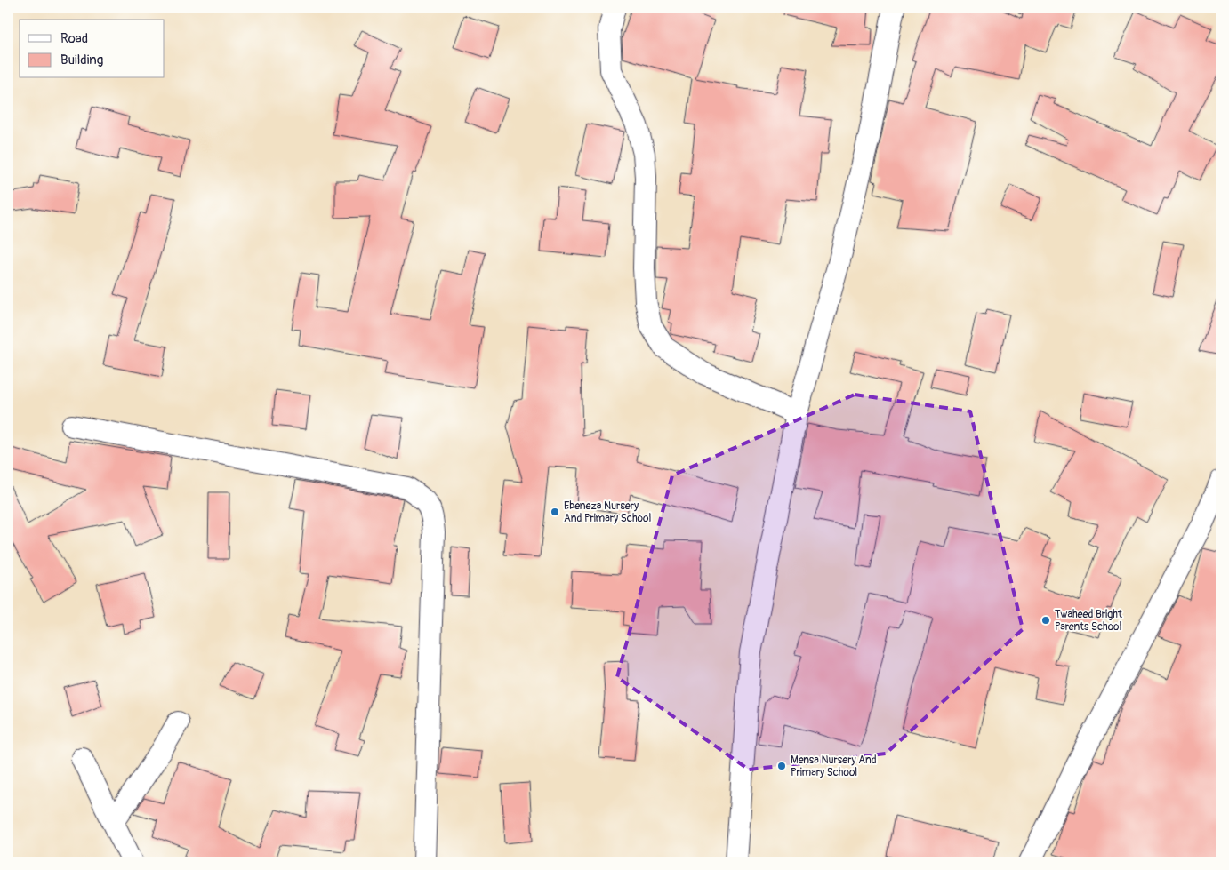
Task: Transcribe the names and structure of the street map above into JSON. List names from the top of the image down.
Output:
{
  "places": ["Ebeneza Nursery And Primary School", "Twaheed Bright Parents School", "Mensa Nursery And Primary School"],
  "legend": ["Road", "Building"]
}
